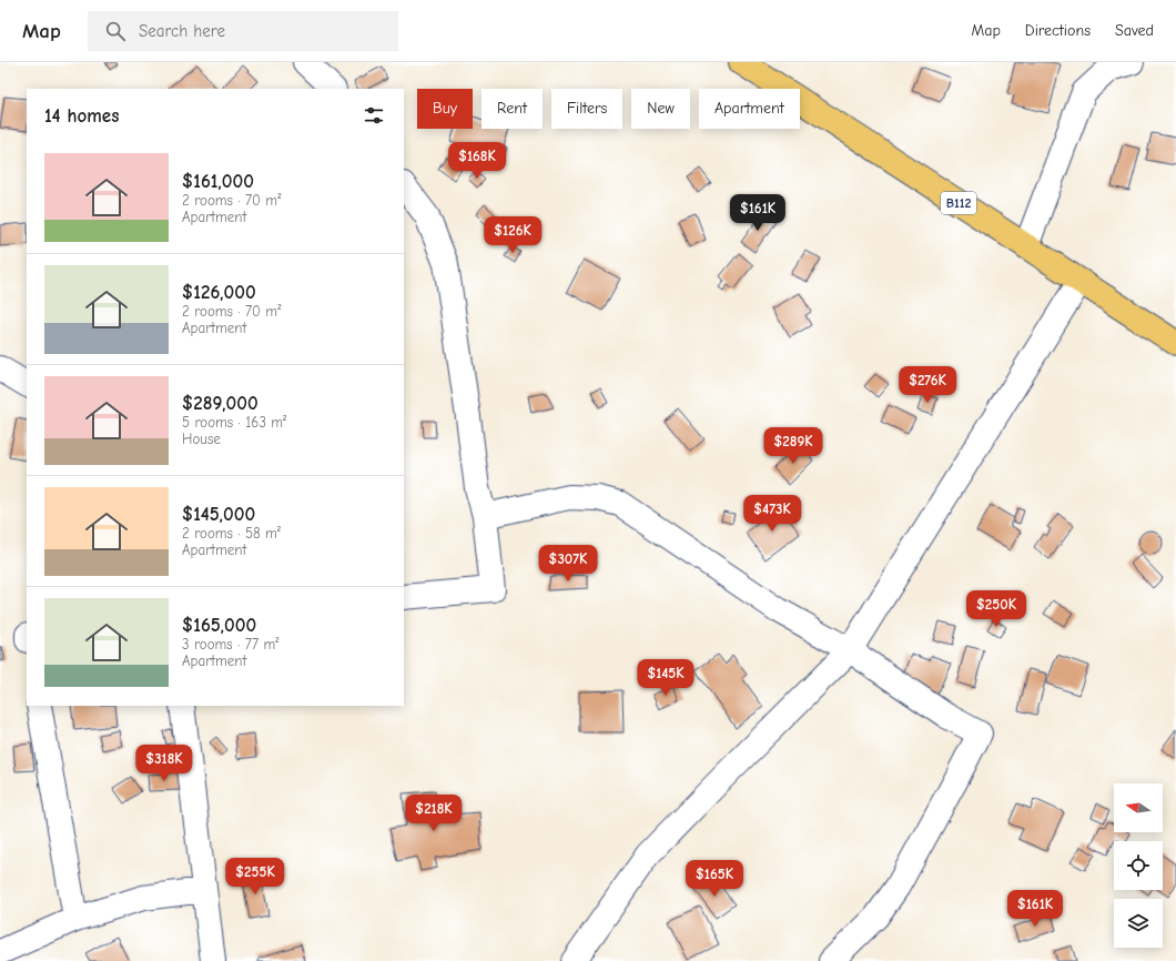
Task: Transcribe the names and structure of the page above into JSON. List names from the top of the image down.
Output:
{
  "streets": {
    "main road": ["B112"]
  },
  "north": "left",
  "page": {
    "header": "Map",
    "search": "Search here",
    "nav": ["Map", "Directions", "Saved"],
    "chip": [
      "Buy",
      "Rent",
      "Filters",
      "New",
      "Apartment"
    ],
    "heading": "14 homes",
    "price": [
      "$168K",
      "$161K",
      "$126K",
      "$276K",
      "$289K",
      "$473K",
      "$307K",
      "$250K",
      "$145K",
      "$318K",
      "$218K",
      "$255K",
      "$165K",
      "$161K"
    ],
    "list": [
      {
        "name": "$161,000",
        "note": "2 rooms · 70 m² · Apartment"
      },
      {
        "name": "$126,000",
        "note": "2 rooms · 70 m² · Apartment"
      },
      {
        "name": "$289,000",
        "note": "5 rooms · 163 m² · House"
      },
      {
        "name": "$145,000",
        "note": "2 rooms · 58 m² · Apartment"
      },
      {
        "name": "$165,000",
        "note": "3 rooms · 77 m² · Apartment"
      }
    ]
  }
}
